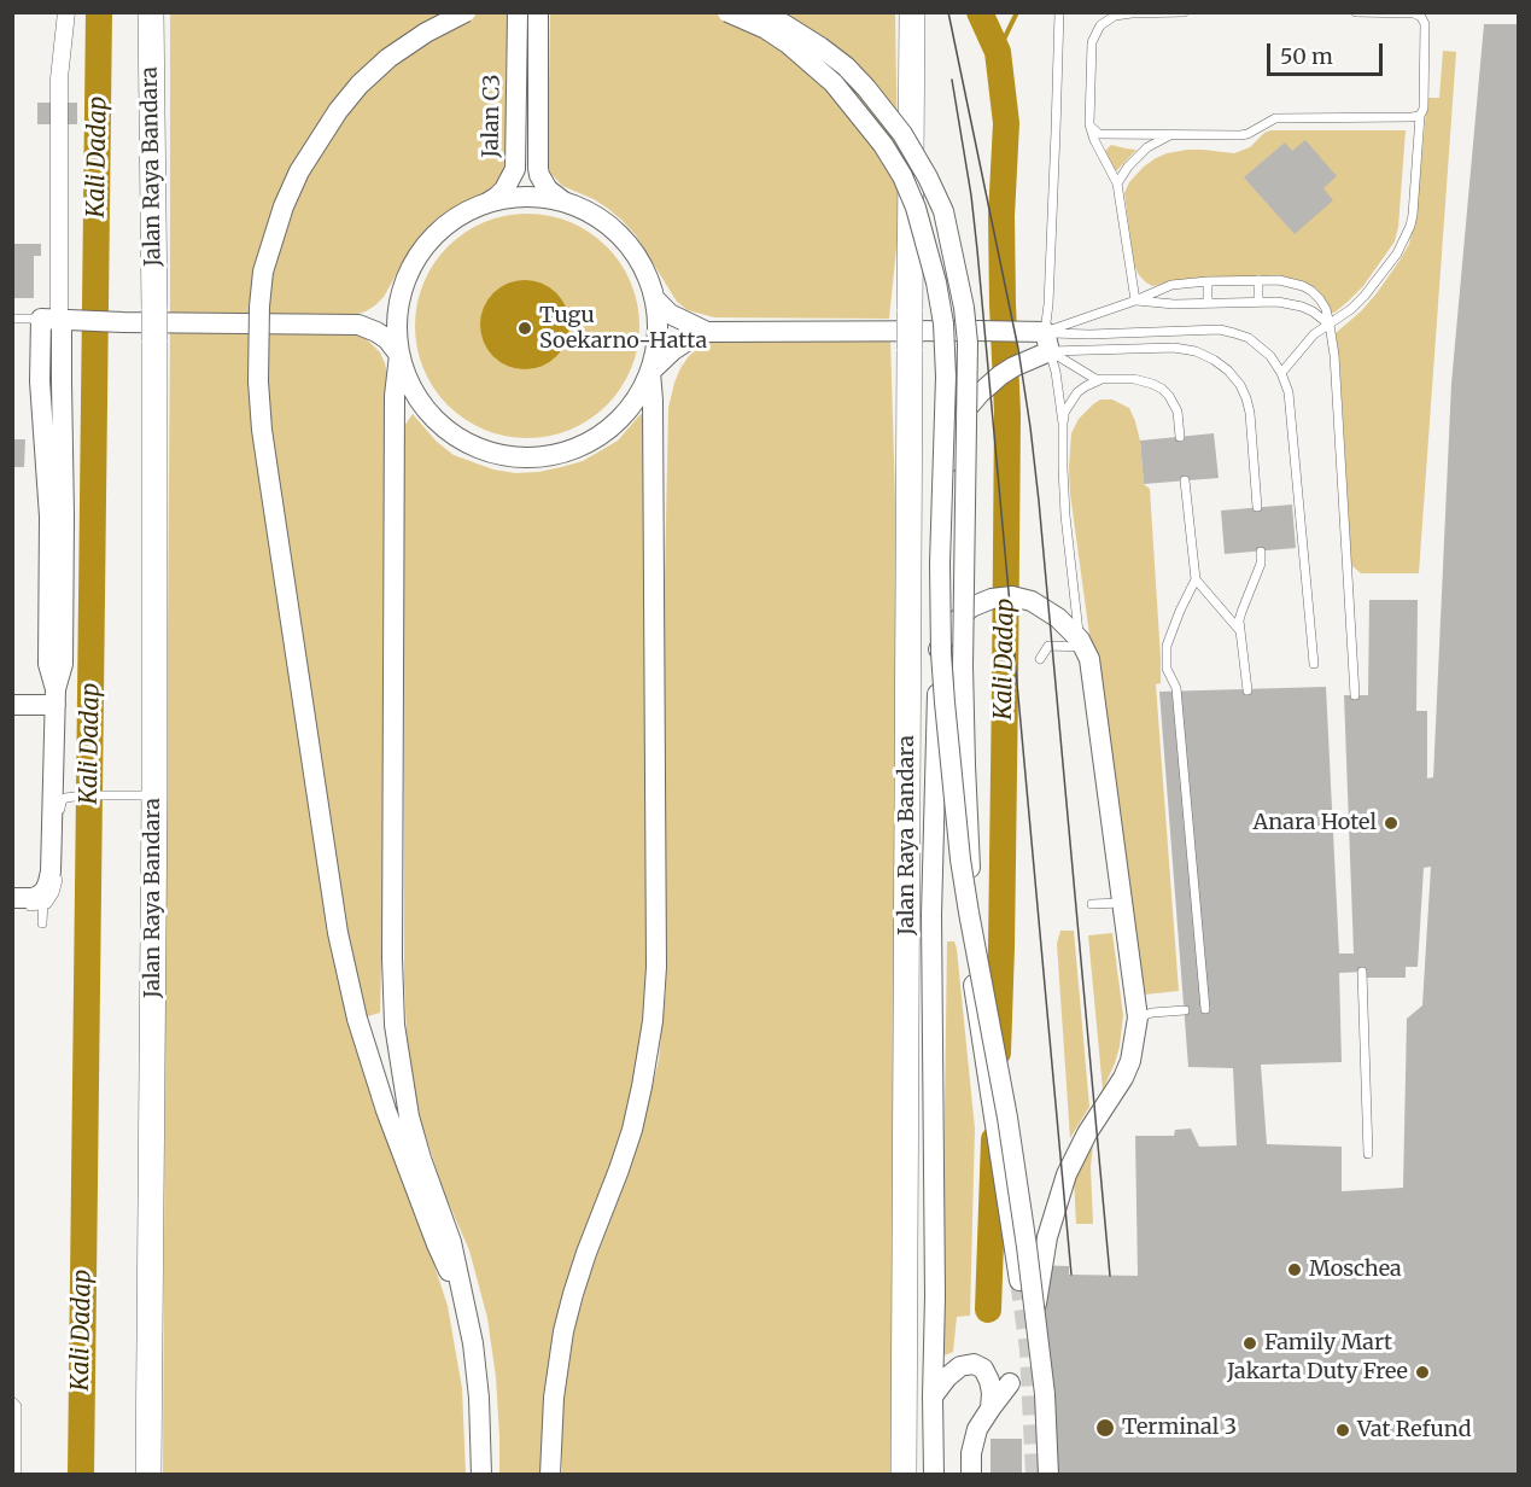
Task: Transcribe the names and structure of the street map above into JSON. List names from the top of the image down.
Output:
{
  "streets": {
    "main road": ["Jalan Raya Bandara"],
    "street": ["Jalan C3"]
  },
  "water": ["Kali Dadap"],
  "places": [
    "Tugu Soekarno-Hatta",
    "Anara Hotel",
    "Moschea",
    "Family Mart",
    "Jakarta Duty Free",
    "Terminal 3",
    "Vat Refund"
  ],
  "scale_bar": "50 m"
}
